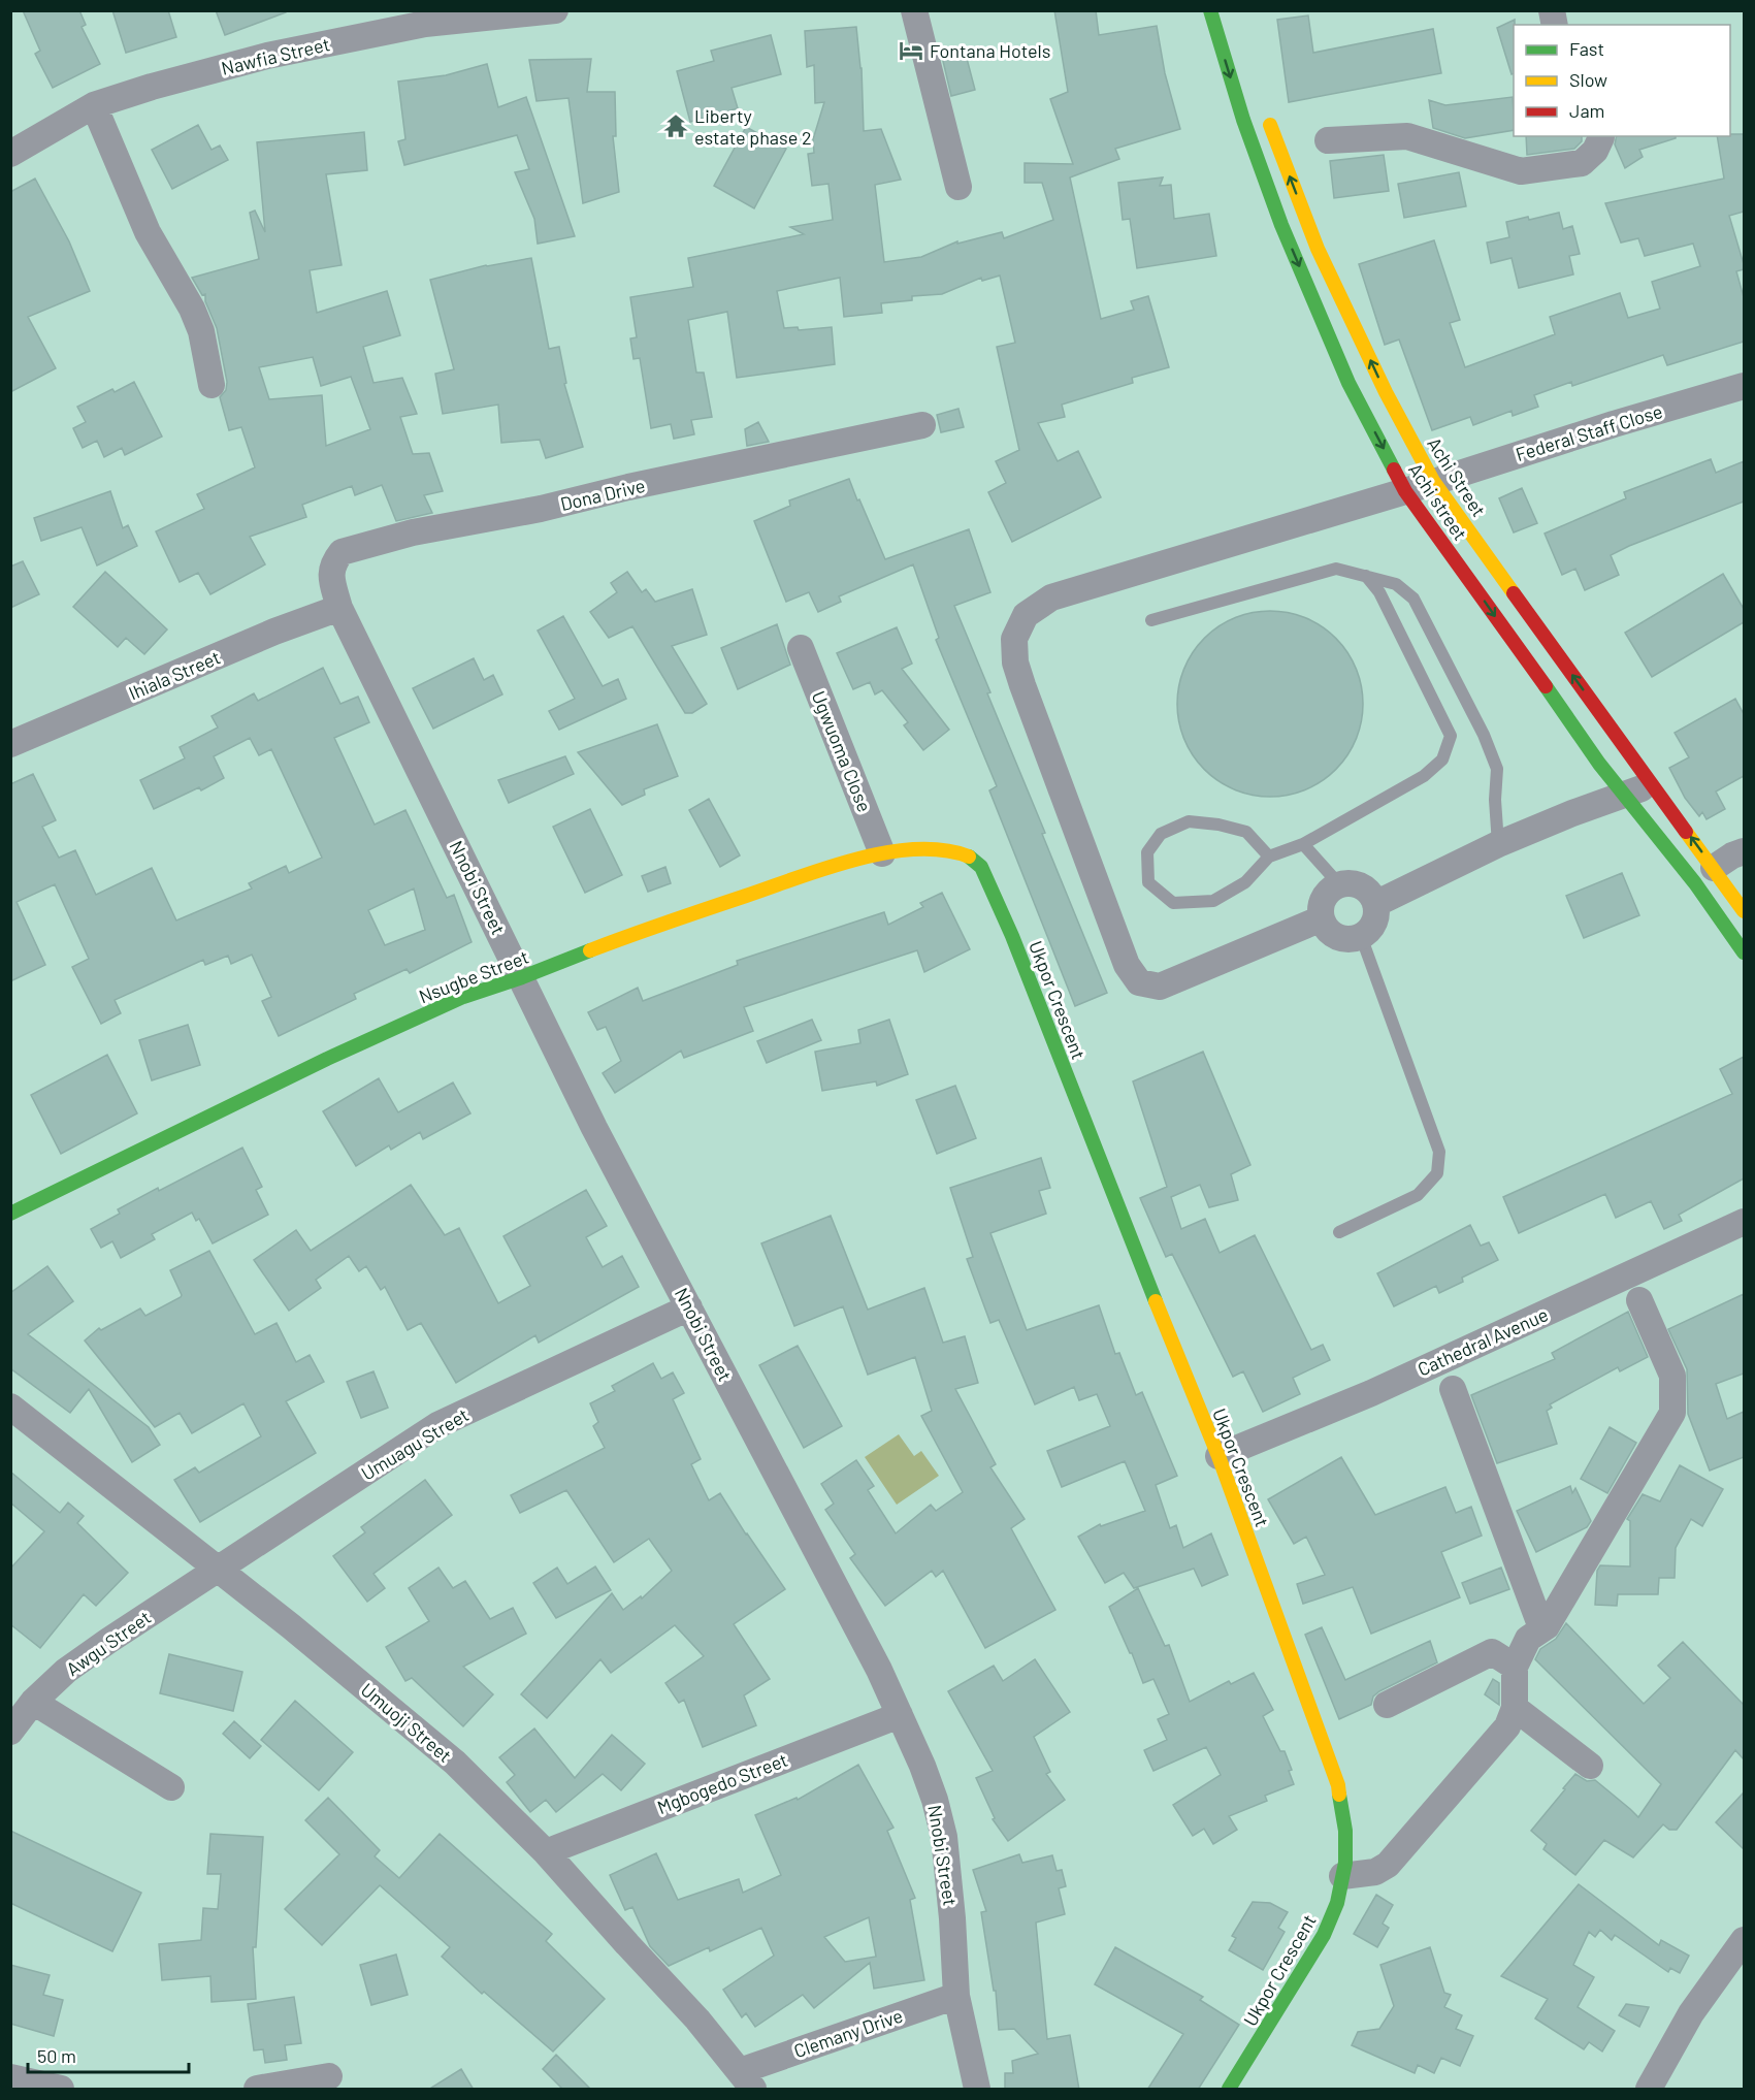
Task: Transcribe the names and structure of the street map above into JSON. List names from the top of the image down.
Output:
{
  "streets": {
    "street": [
      "Nawfia Street",
      "Federal Staff Close",
      "Achi Street",
      "Dona Drive",
      "Achi street",
      "Ihiala Street",
      "Ugwuoma Close",
      "Nnobi Street",
      "Nsugbe Street",
      "Ukpor Crescent",
      "Cathedral Avenue",
      "Umuagu Street",
      "Awgu Street",
      "Umuoji Street",
      "Mgbogedo Street",
      "Clemany Drive"
    ]
  },
  "crossings": [
    ["Federal Staff Close", "Achi Street"],
    ["Federal Staff Close", "Achi street"],
    ["Dona Drive", "Ihiala Street"],
    ["Dona Drive", "Nnobi Street"],
    ["Ihiala Street", "Nnobi Street"],
    ["Ugwuoma Close", "Nsugbe Street"],
    ["Nnobi Street", "Nsugbe Street"],
    ["Nnobi Street", "Umuagu Street"],
    ["Nnobi Street", "Mgbogedo Street"],
    ["Nnobi Street", "Clemany Drive"],
    ["Nsugbe Street", "Ukpor Crescent"],
    ["Ukpor Crescent", "Cathedral Avenue"],
    ["Umuagu Street", "Awgu Street"],
    ["Umuagu Street", "Umuoji Street"],
    ["Awgu Street", "Umuoji Street"],
    ["Umuoji Street", "Mgbogedo Street"],
    ["Umuoji Street", "Clemany Drive"]
  ],
  "one_way": ["Achi Street", "Achi street"],
  "places": {
    "hotel": ["Fontana Hotels"],
    "temple": ["Liberty estate phase 2"]
  },
  "legend": ["Fast", "Slow", "Jam"],
  "scale_bar": "50 m"
}
